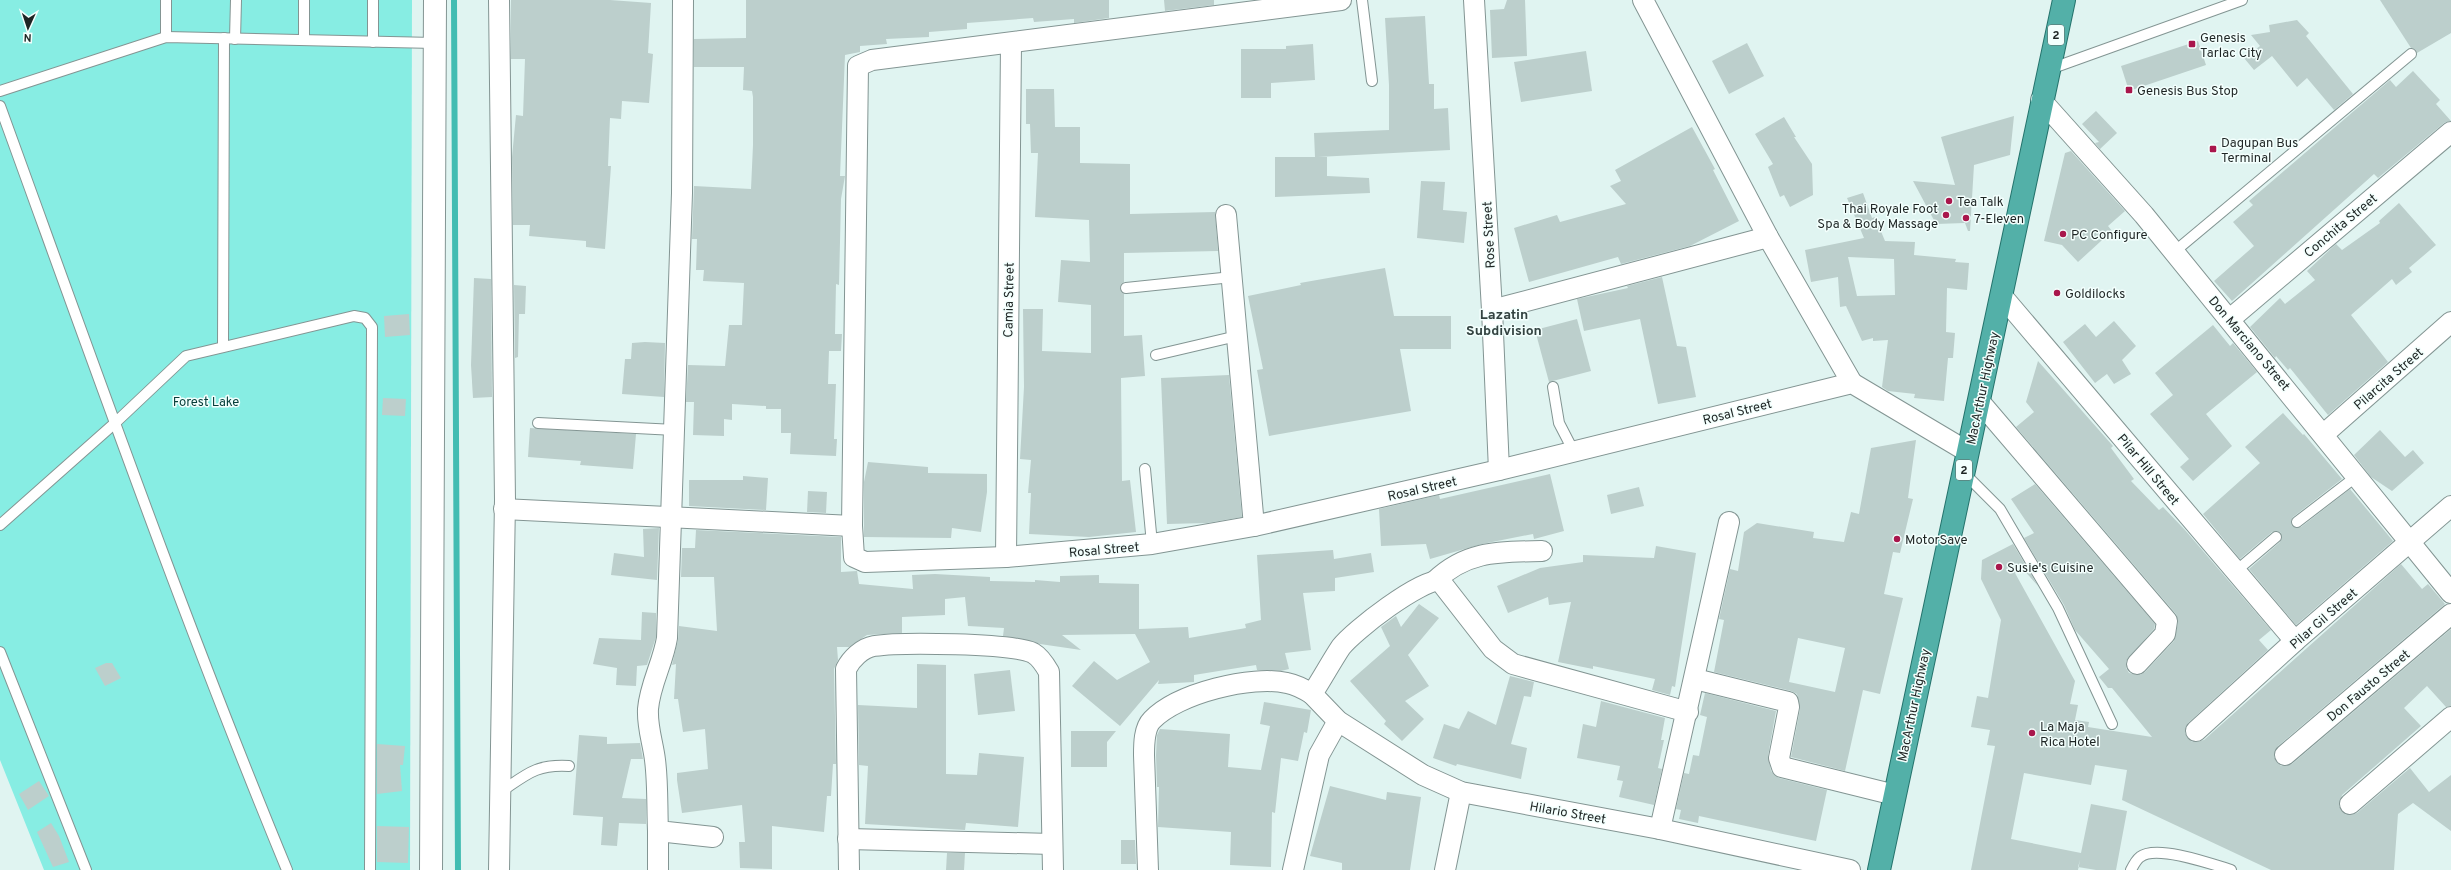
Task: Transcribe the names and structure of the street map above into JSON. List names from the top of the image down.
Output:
{
  "streets": {
    "highway": ["2", "MacArthur Highway"],
    "street": [
      "Conchita Street",
      "Rose Street",
      "Camia Street",
      "Don Marciano Street",
      "Pilarcita Street",
      "Rosal Street",
      "Pilar Hill Street",
      "Pilar Gil Street",
      "Don Fausto Street",
      "Hilario Street"
    ]
  },
  "crossings": [
    ["Conchita Street", "Don Marciano Street"],
    ["Rose Street", "Rosal Street"],
    ["Camia Street", "Rosal Street"],
    ["Don Marciano Street", "Pilarcita Street"],
    ["Don Marciano Street", "MacArthur Highway"],
    ["Don Marciano Street", "Pilar Gil Street"],
    ["MacArthur Highway", "Pilar Hill Street"],
    ["Pilar Hill Street", "Pilar Gil Street"]
  ],
  "districts": ["Lazatin Subdivision"],
  "parks": ["Forest Lake"],
  "places": {
    "transit": ["Genesis Tarlac City", "Genesis Bus Stop", "Dagupan Bus Terminal"],
    "other": [
      "Tea Talk",
      "Thai Royale Foot Spa & Body Massage",
      "7-Eleven",
      "PC Configure",
      "Goldilocks",
      "MotorSave",
      "Susie's Cuisine",
      "La Maja Rica Hotel"
    ]
  },
  "north": "bottom"
}
